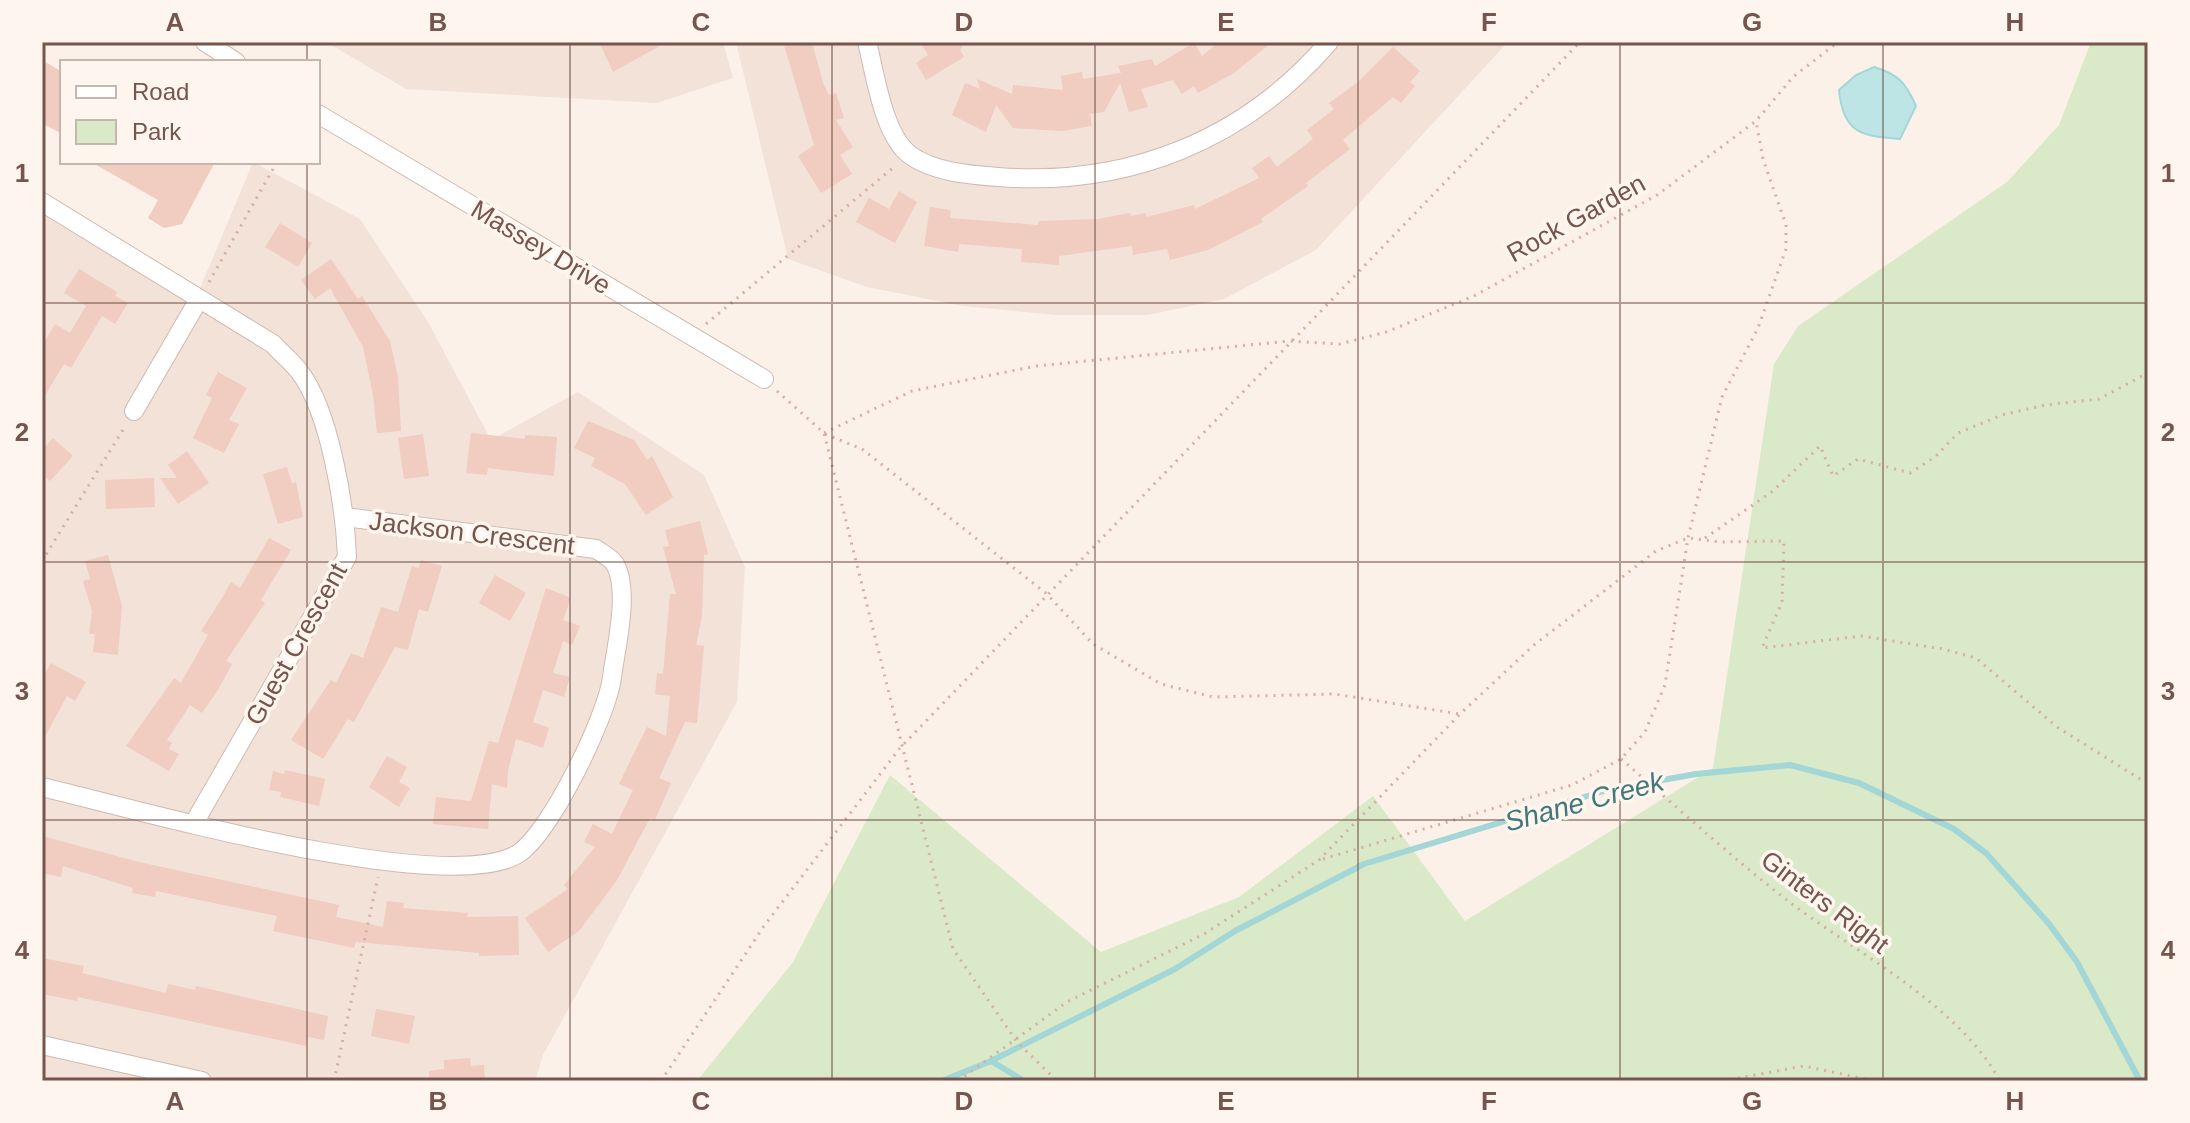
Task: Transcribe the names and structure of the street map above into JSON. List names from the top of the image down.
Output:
{
  "streets": {
    "street": ["Massey Drive", "Jackson Crescent", "Guest Crescent"],
    "path": ["Rock Garden", "Ginters Right"]
  },
  "crossings": [
    ["Jackson Crescent", "Guest Crescent"]
  ],
  "water": ["Shane Creek"],
  "legend": ["Road", "Park"],
  "grid": {
    "columns": [
      "A",
      "B",
      "C",
      "D",
      "E",
      "F",
      "G",
      "H"
    ],
    "rows": [
      "1",
      "2",
      "3",
      "4"
    ]
  }
}
